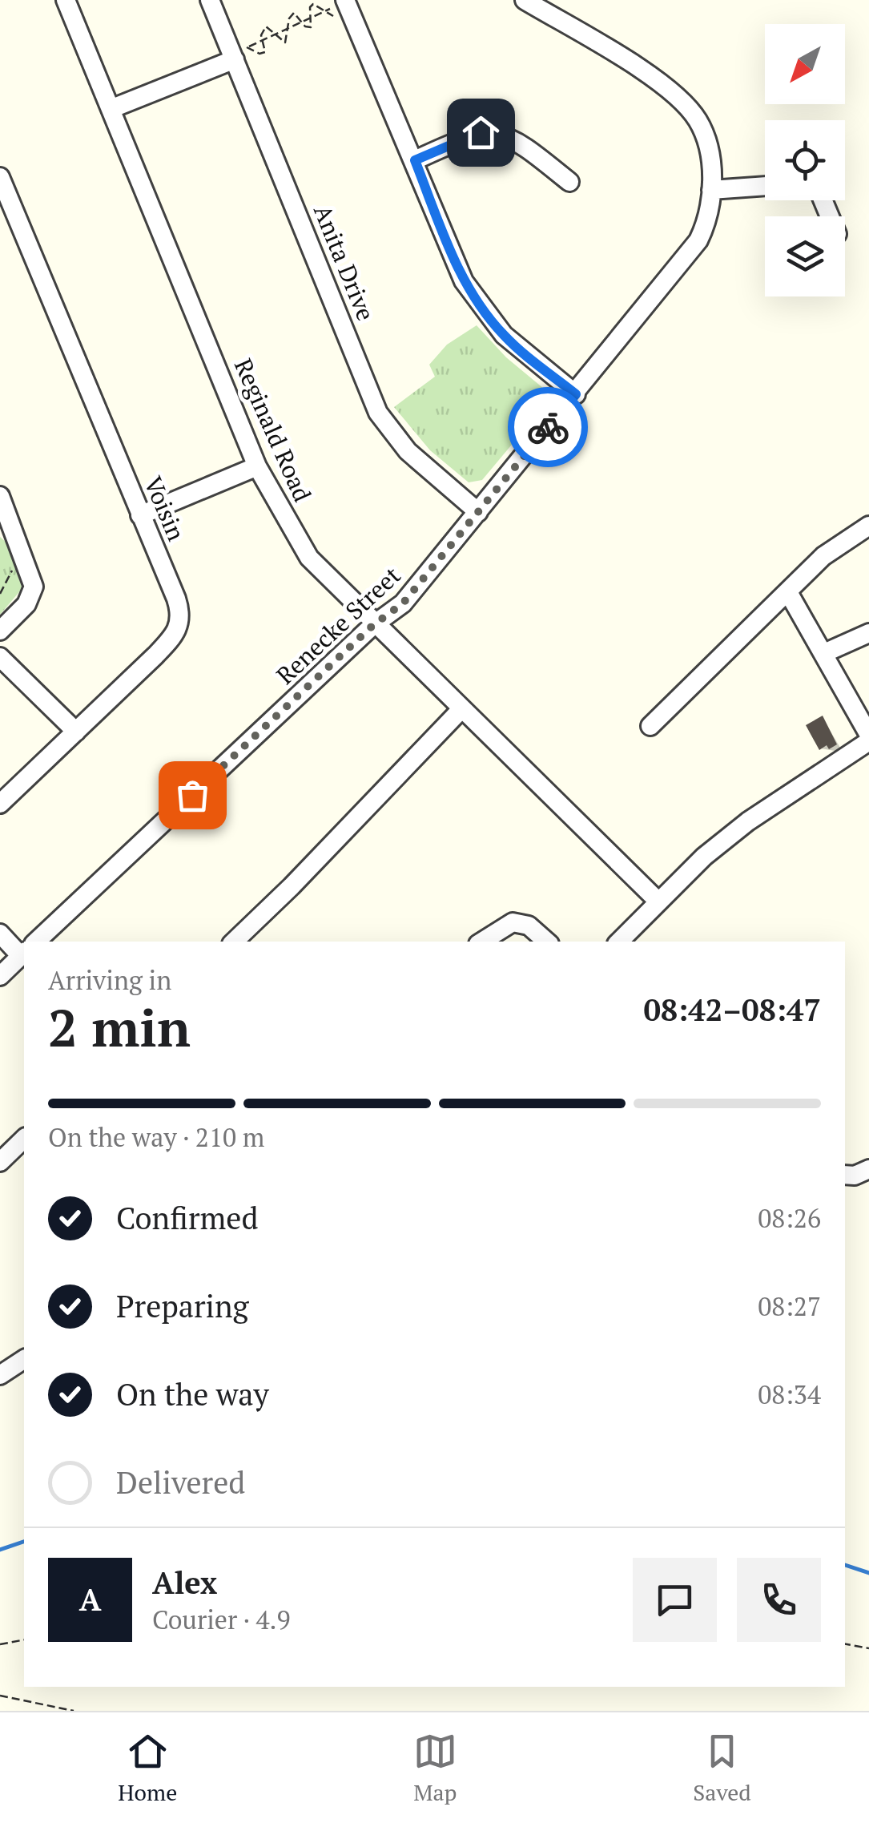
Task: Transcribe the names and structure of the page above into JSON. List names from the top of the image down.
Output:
{
  "streets": {
    "street": [
      "Anita Drive",
      "Reginald Road",
      "Voisin",
      "Renecke Street"
    ]
  },
  "crossings": [
    ["Anita Drive", "Renecke Street"],
    ["Reginald Road", "Renecke Street"]
  ],
  "north": "bottom left",
  "page": {
    "heading": ["2 min", "Arriving in", "08:42–08:47"],
    "panel": ["Alex", "Courier · 4.9"],
    "bar": "On the way · 210 m",
    "list": [
      ["Confirmed", "08:26"],
      ["Preparing", "08:27"],
      ["On the way", "08:34"],
      "Delivered"
    ],
    "round": "A",
    "tabs": ["Home", "Map", "Saved"]
  }
}
